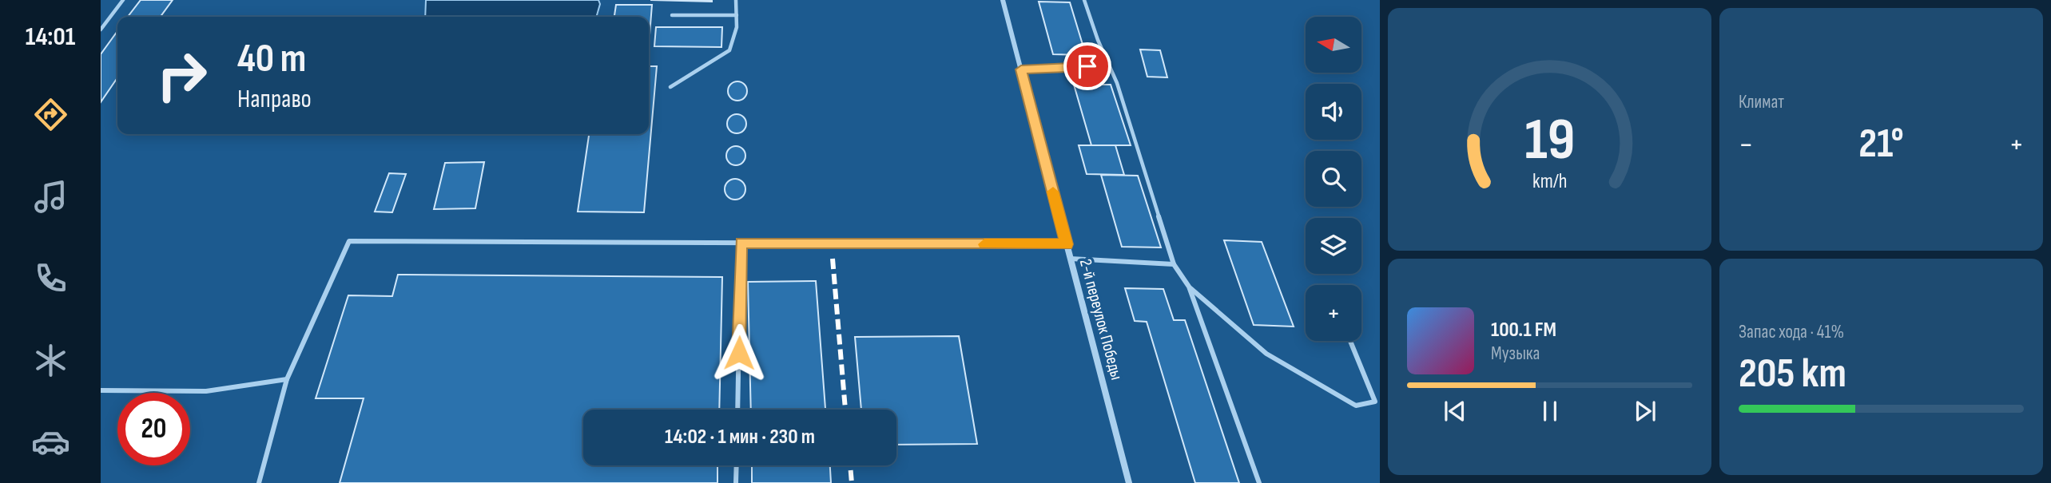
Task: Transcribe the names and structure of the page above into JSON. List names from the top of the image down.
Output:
{
  "streets": {
    "street": ["2-й переулок Победы"]
  },
  "north": "left",
  "page": {
    "tabs": "14:01",
    "tile": [
      "Климат",
      ["Запас хода · 41%", "205 km"]
    ],
    "map_buttons": "+",
    "turn": ["40 m", "Направо"],
    "heat": ["−", "21°", "+"],
    "song": ["100.1 FM", "Музыка"],
    "limit": "20",
    "trip": "14:02 · 1 мин · 230 m",
    "gauge": ["19", "km/h"]
  }
}
